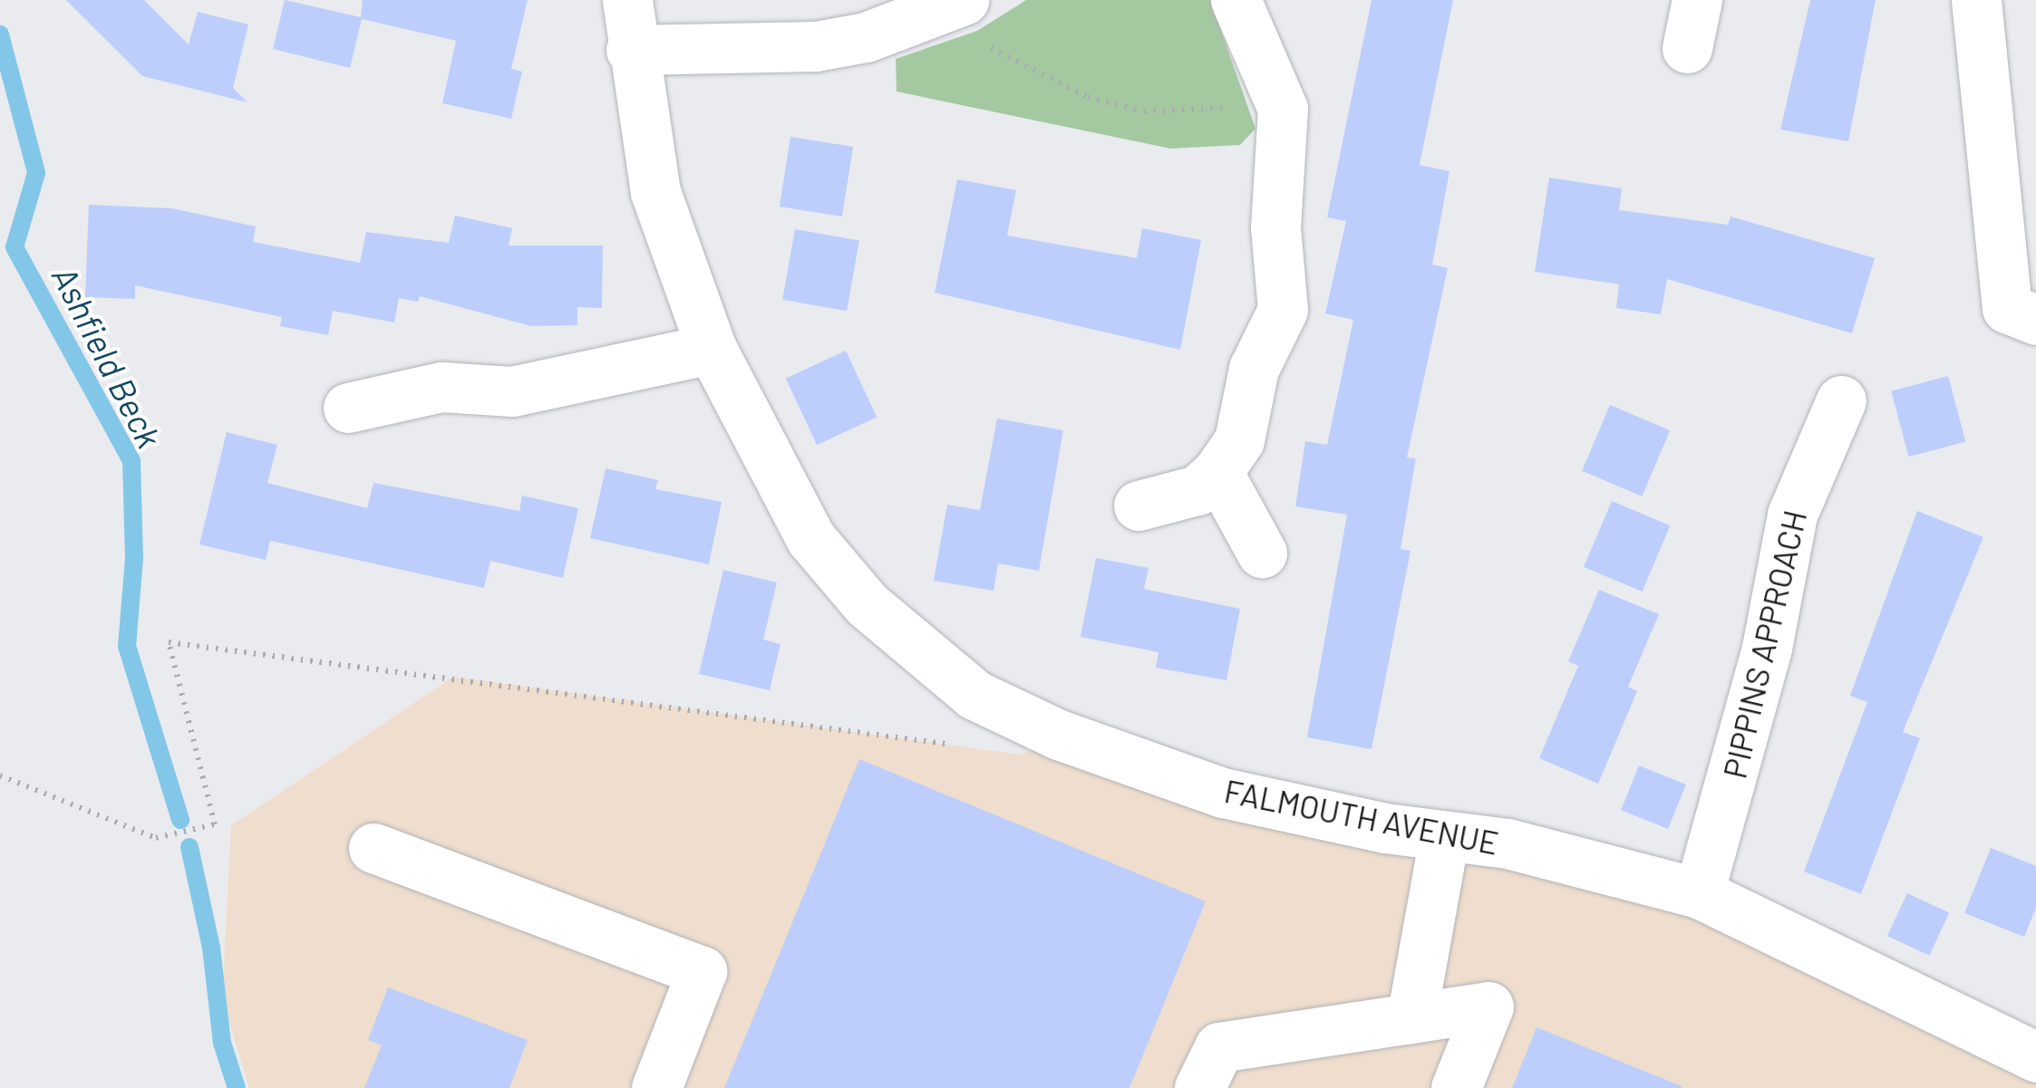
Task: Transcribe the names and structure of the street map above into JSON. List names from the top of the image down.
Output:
{
  "streets": {
    "street": ["PIPPINS APPROACH", "FALMOUTH AVENUE"]
  },
  "crossings": [
    ["PIPPINS APPROACH", "FALMOUTH AVENUE"]
  ],
  "water": ["Ashfield Beck"]
}
